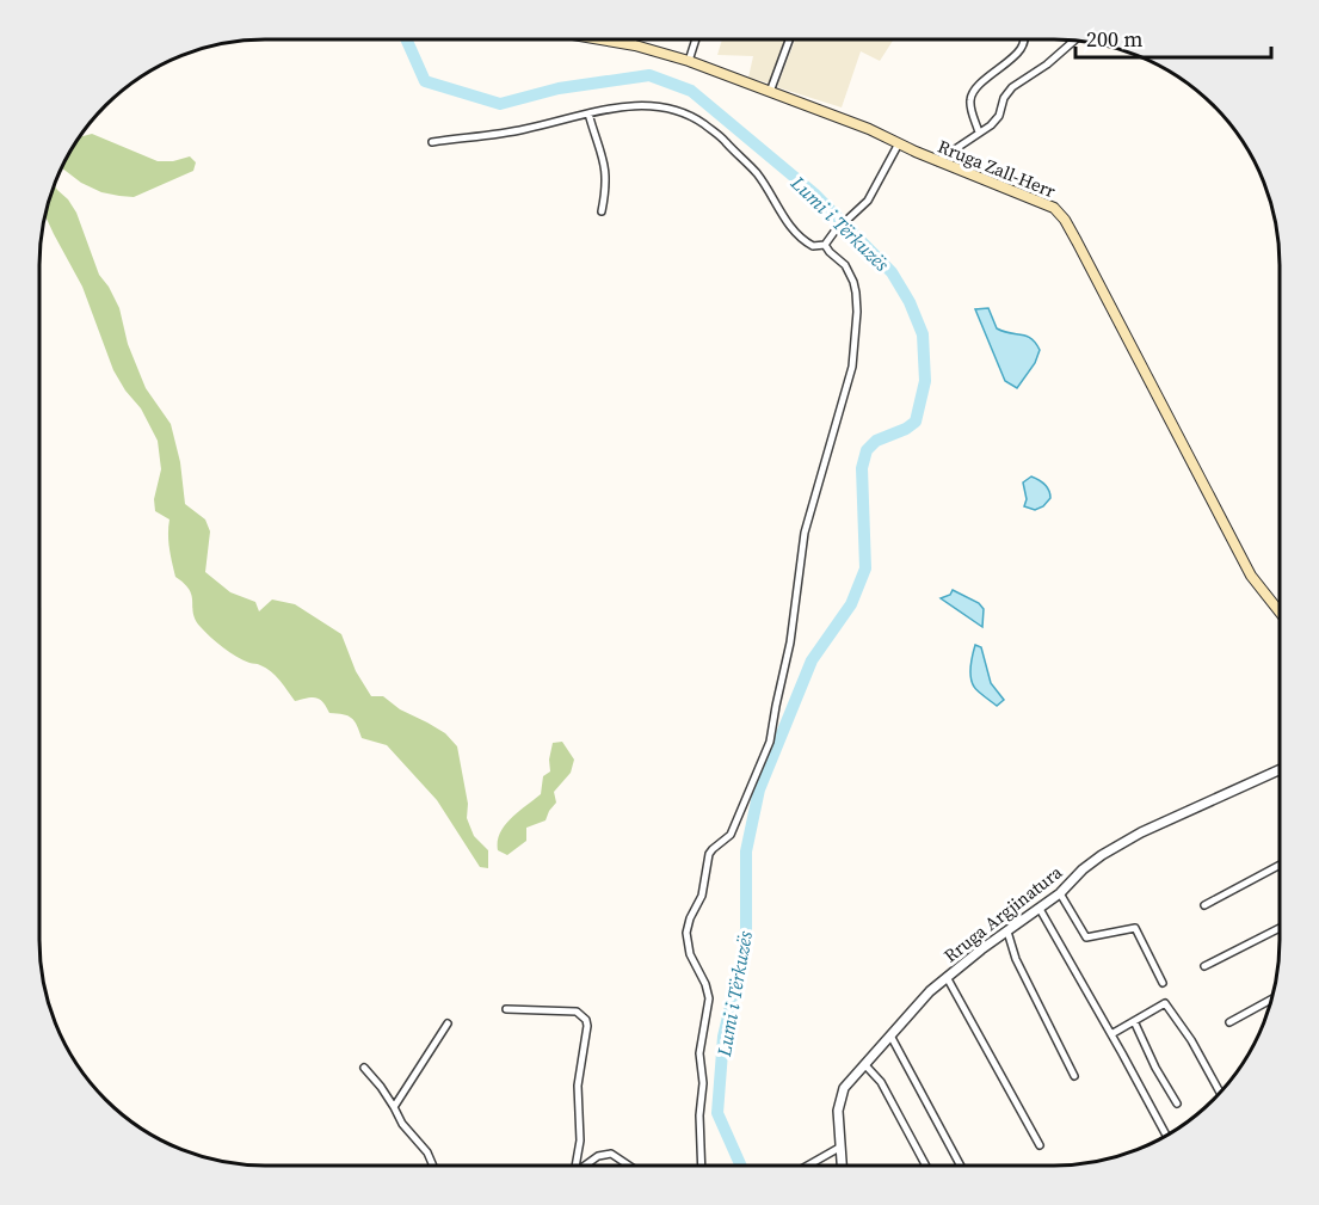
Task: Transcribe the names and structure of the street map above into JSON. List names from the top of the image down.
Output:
{
  "streets": {
    "main road": ["Rruga Zall-Herr"],
    "street": ["Rruga Argjinatura"]
  },
  "water": ["Lumi i Tërkuzës"],
  "scale_bar": "200 m"
}
